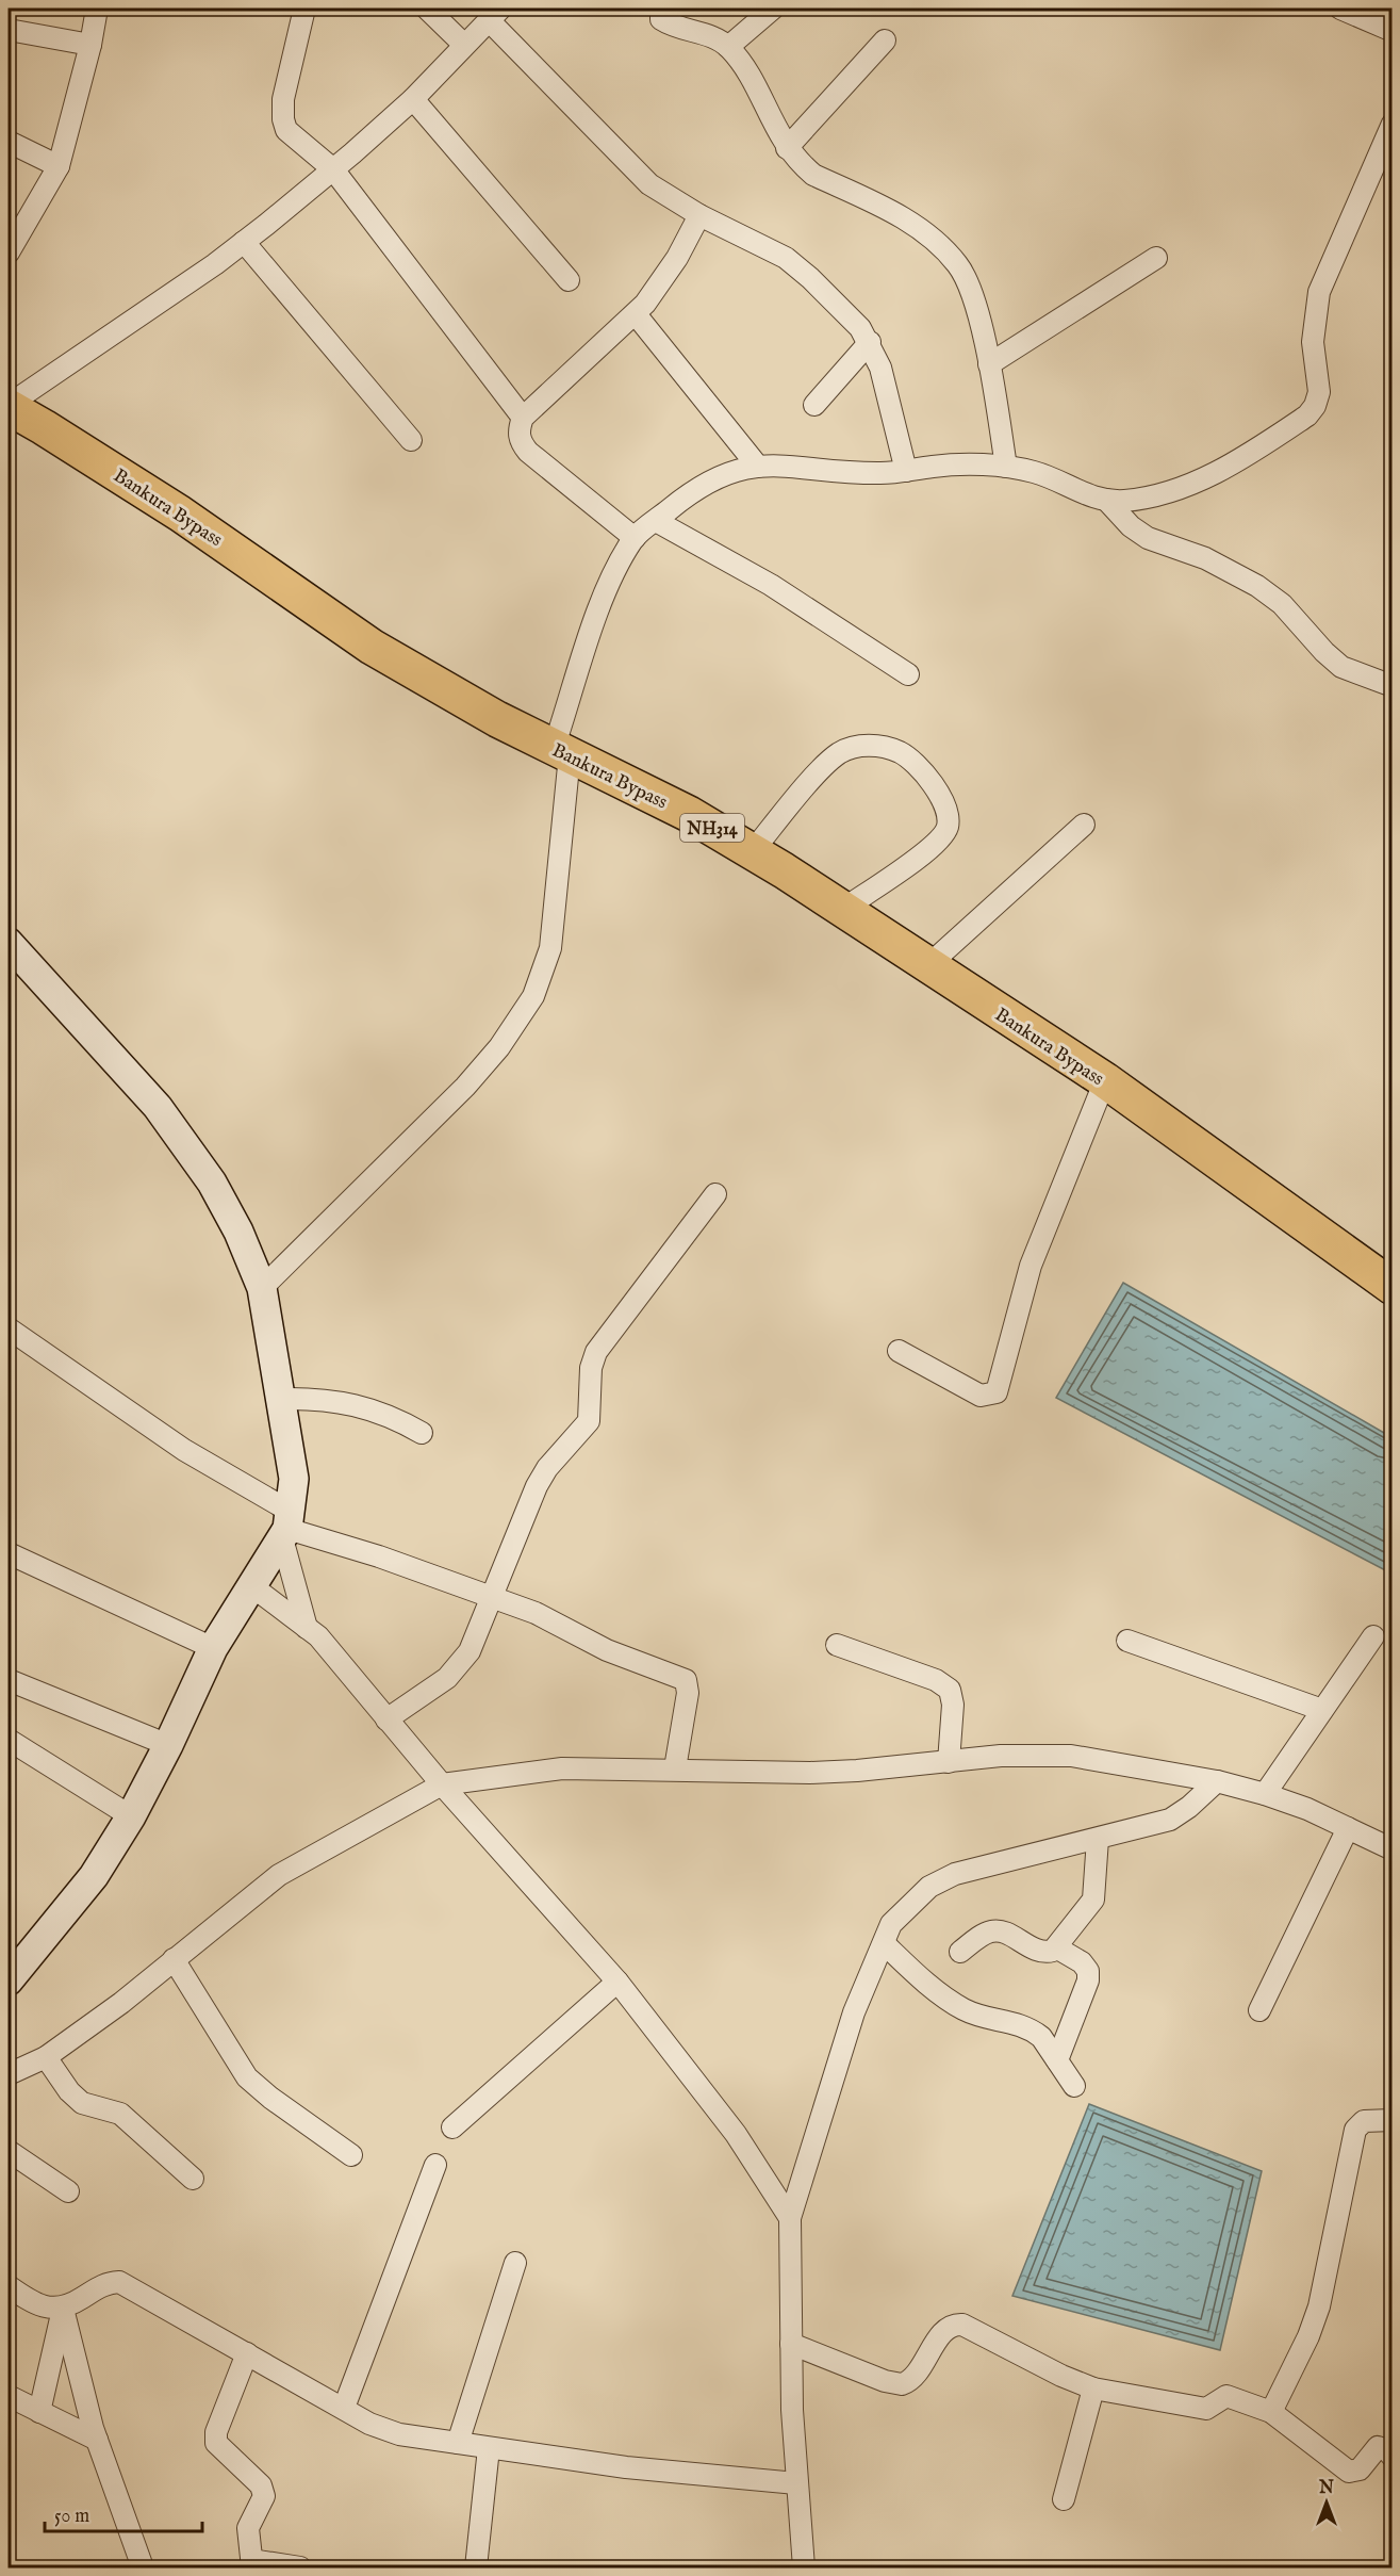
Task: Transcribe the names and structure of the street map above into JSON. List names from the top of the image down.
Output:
{
  "streets": {
    "highway": ["Bankura Bypass", "NH314"]
  },
  "scale_bar": "50 m",
  "north": "top"
}
